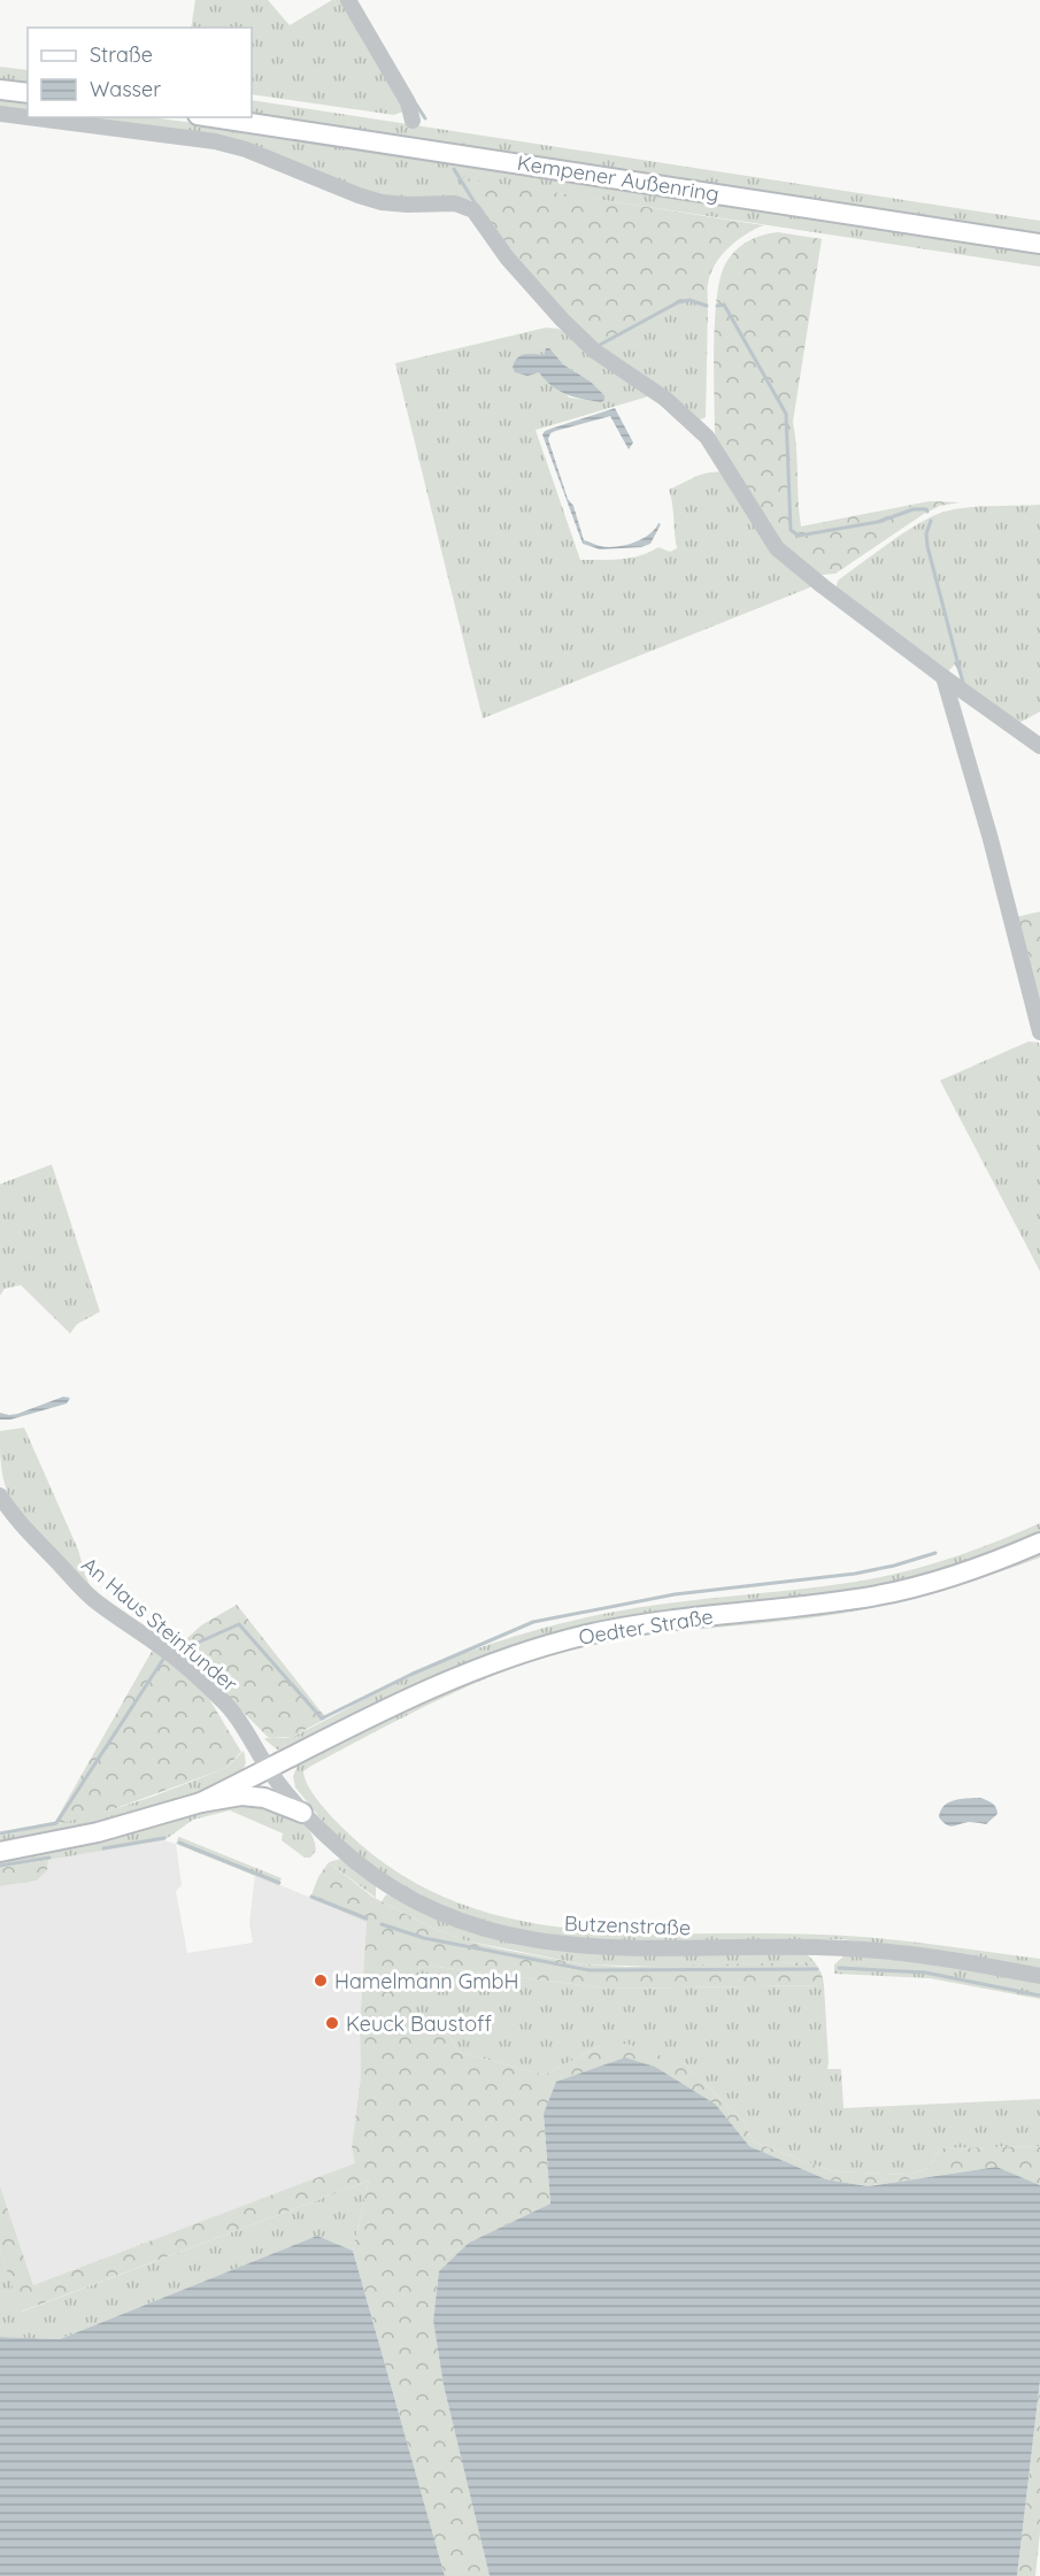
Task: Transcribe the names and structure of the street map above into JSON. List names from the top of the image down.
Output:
{
  "streets": {
    "main road": ["Kempener Außenring", "Oedter Straße"],
    "street": ["An Haus Steinfunder", "Butzenstraße"]
  },
  "crossings": [
    ["An Haus Steinfunder", "Oedter Straße"],
    ["An Haus Steinfunder", "Butzenstraße"],
    ["Oedter Straße", "Butzenstraße"]
  ],
  "places": ["Hamelmann GmbH", "Keuck Baustoff"],
  "legend": ["Straße", "Wasser"]
}
